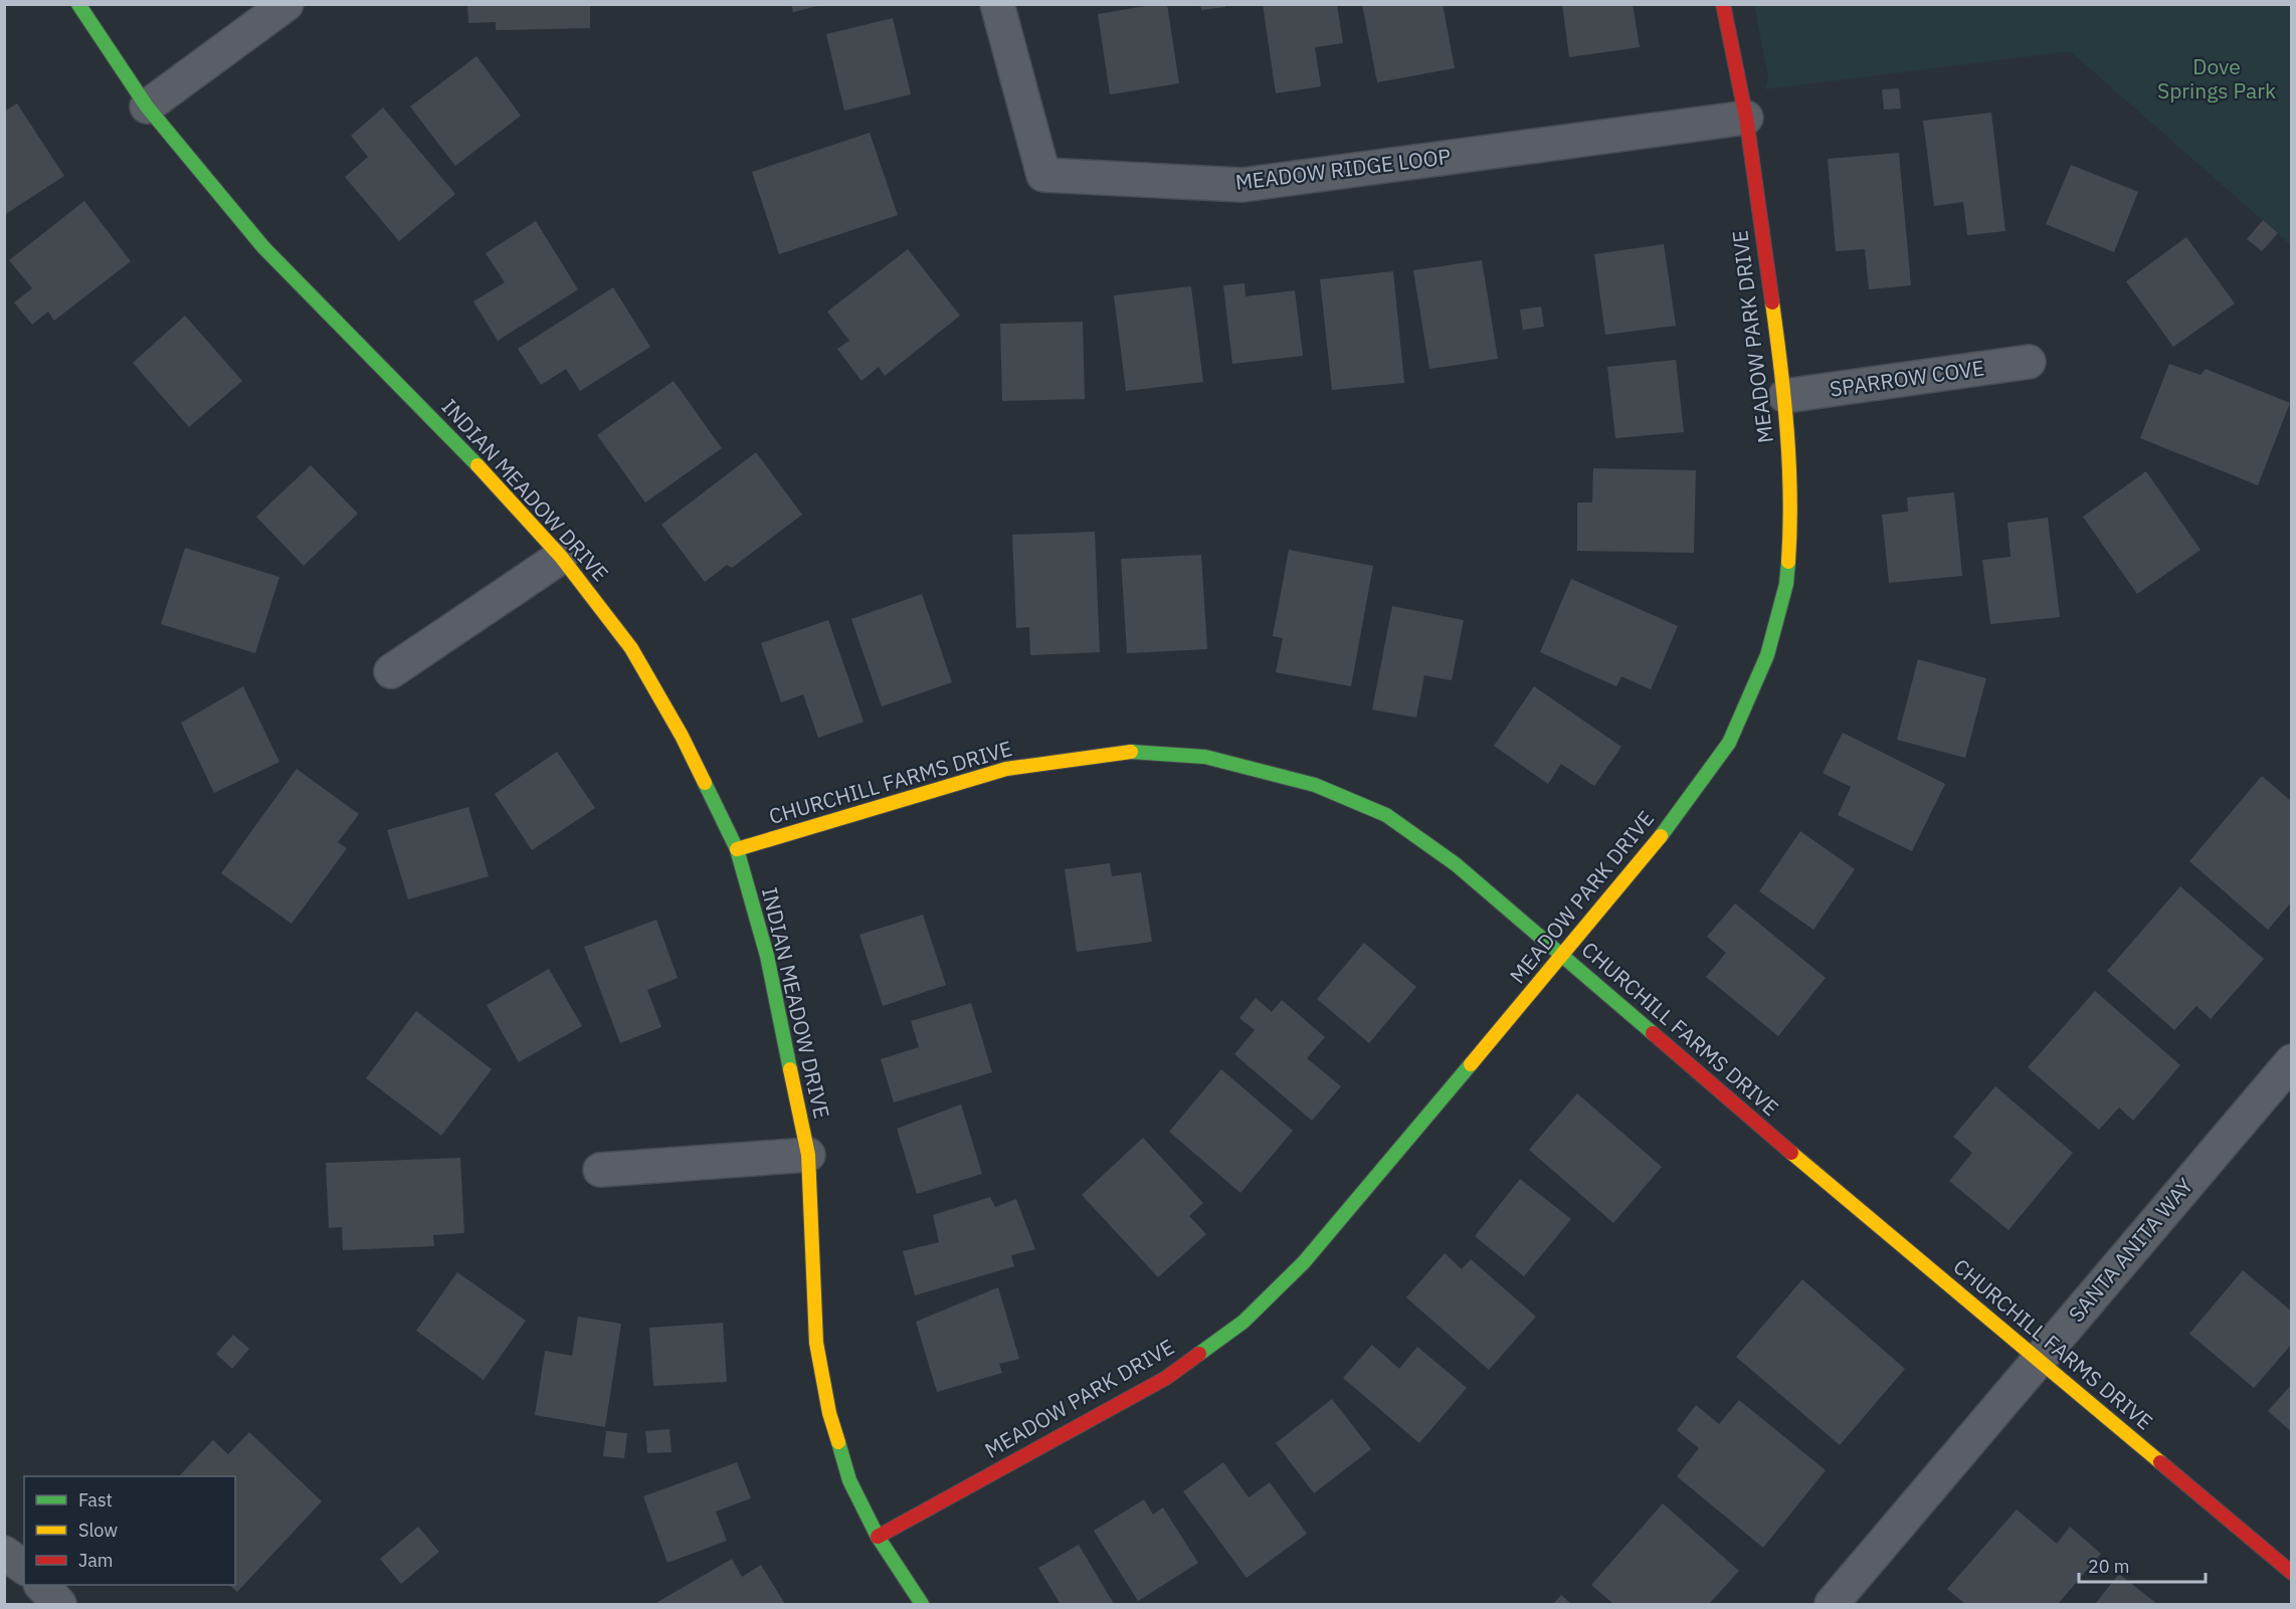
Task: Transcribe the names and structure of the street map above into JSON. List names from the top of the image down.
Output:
{
  "streets": {
    "street": [
      "MEADOW RIDGE LOOP",
      "MEADOW PARK DRIVE",
      "SPARROW COVE",
      "INDIAN MEADOW DRIVE",
      "CHURCHILL FARMS DRIVE",
      "SANTA ANITA WAY"
    ]
  },
  "crossings": [
    ["MEADOW RIDGE LOOP", "MEADOW PARK DRIVE"],
    ["MEADOW PARK DRIVE", "SPARROW COVE"],
    ["MEADOW PARK DRIVE", "INDIAN MEADOW DRIVE"],
    ["MEADOW PARK DRIVE", "CHURCHILL FARMS DRIVE"],
    ["INDIAN MEADOW DRIVE", "CHURCHILL FARMS DRIVE"],
    ["CHURCHILL FARMS DRIVE", "SANTA ANITA WAY"]
  ],
  "parks": ["Dove Springs Park"],
  "legend": ["Fast", "Slow", "Jam"],
  "scale_bar": "20 m"
}
